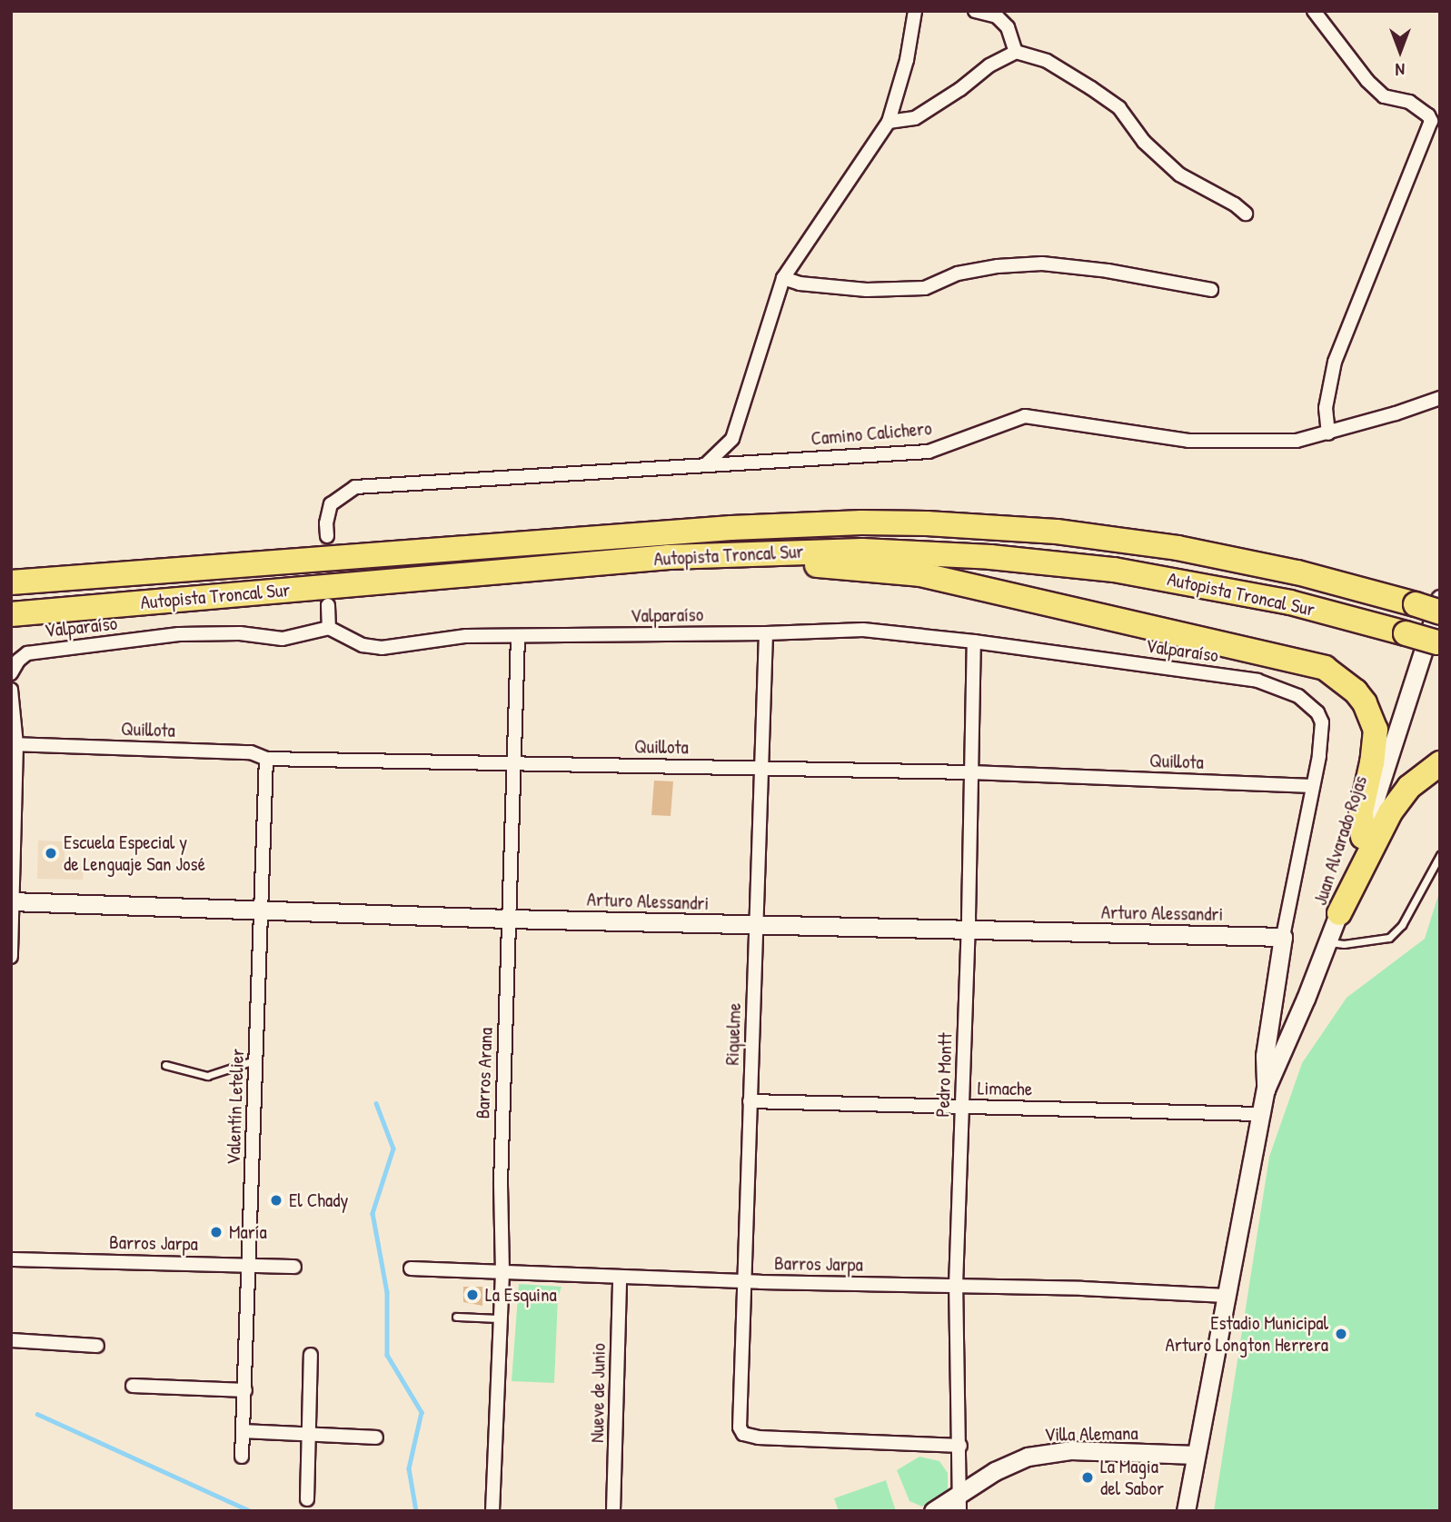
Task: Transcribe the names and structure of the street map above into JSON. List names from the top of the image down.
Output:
{
  "streets": {
    "highway": ["Autopista Troncal Sur"],
    "main road": ["Juan Alvarado Rojas", "Arturo Alessandri", "Villa Alemana"],
    "street": [
      "Camino Calichero",
      "Valparaíso",
      "Quillota",
      "Riquelme",
      "Barros Arana",
      "Pedro Montt",
      "Limache",
      "Valentín Letelier",
      "Barros Jarpa",
      "Nueve de Junio"
    ]
  },
  "crossings": [
    ["Valparaíso", "Juan Alvarado Rojas"],
    ["Valparaíso", "Riquelme"],
    ["Valparaíso", "Barros Arana"],
    ["Valparaíso", "Pedro Montt"],
    ["Quillota", "Juan Alvarado Rojas"],
    ["Quillota", "Riquelme"],
    ["Quillota", "Barros Arana"],
    ["Quillota", "Pedro Montt"],
    ["Quillota", "Valentín Letelier"],
    ["Juan Alvarado Rojas", "Arturo Alessandri"],
    ["Juan Alvarado Rojas", "Limache"],
    ["Juan Alvarado Rojas", "Barros Jarpa"],
    ["Juan Alvarado Rojas", "Villa Alemana"],
    ["Arturo Alessandri", "Riquelme"],
    ["Arturo Alessandri", "Barros Arana"],
    ["Arturo Alessandri", "Pedro Montt"],
    ["Arturo Alessandri", "Valentín Letelier"],
    ["Riquelme", "Pedro Montt"],
    ["Riquelme", "Limache"],
    ["Riquelme", "Barros Jarpa"],
    ["Barros Arana", "Barros Jarpa"],
    ["Pedro Montt", "Limache"],
    ["Pedro Montt", "Barros Jarpa"],
    ["Pedro Montt", "Villa Alemana"],
    ["Valentín Letelier", "Barros Jarpa"],
    ["Barros Jarpa", "Nueve de Junio"]
  ],
  "places": [
    "Escuela Especial y de Lenguaje San José",
    "El Chady",
    "María",
    "La Esquina",
    "Estadio Municipal Arturo Longton Herrera",
    "La Magia del Sabor"
  ],
  "north": "bottom"
}
